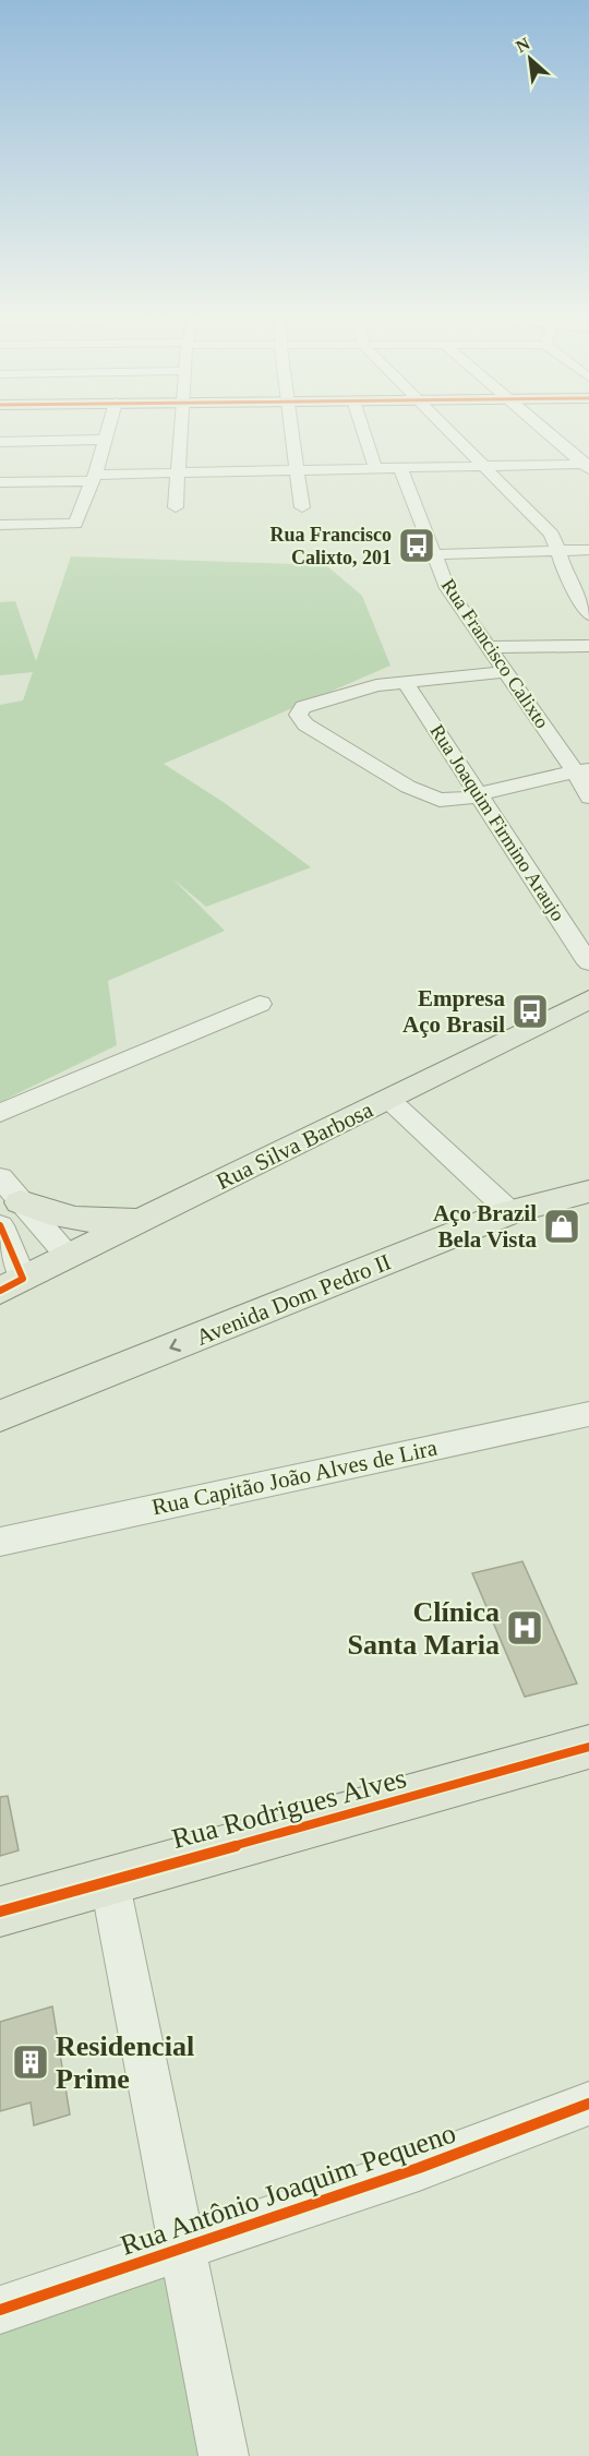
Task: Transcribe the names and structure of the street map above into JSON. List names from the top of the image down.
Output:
{
  "streets": {
    "main road": ["Rua Silva Barbosa", "Avenida Dom Pedro II", "Rua Rodrigues Alves"],
    "street": [
      "Rua Francisco Calixto",
      "Rua Joaquim Firmino Araujo",
      "Rua Capitão João Alves de Lira",
      "Rua Antônio Joaquim Pequeno"
    ]
  },
  "one_way": ["Avenida Dom Pedro II"],
  "places": {
    "bus stop": ["Rua Francisco Calixto, 201", "Empresa Aço Brasil"],
    "shop": ["Aço Brazil Bela Vista"],
    "hospital": ["Clínica Santa Maria"],
    "building": ["Residencial Prime"]
  },
  "north": "top left"
}
